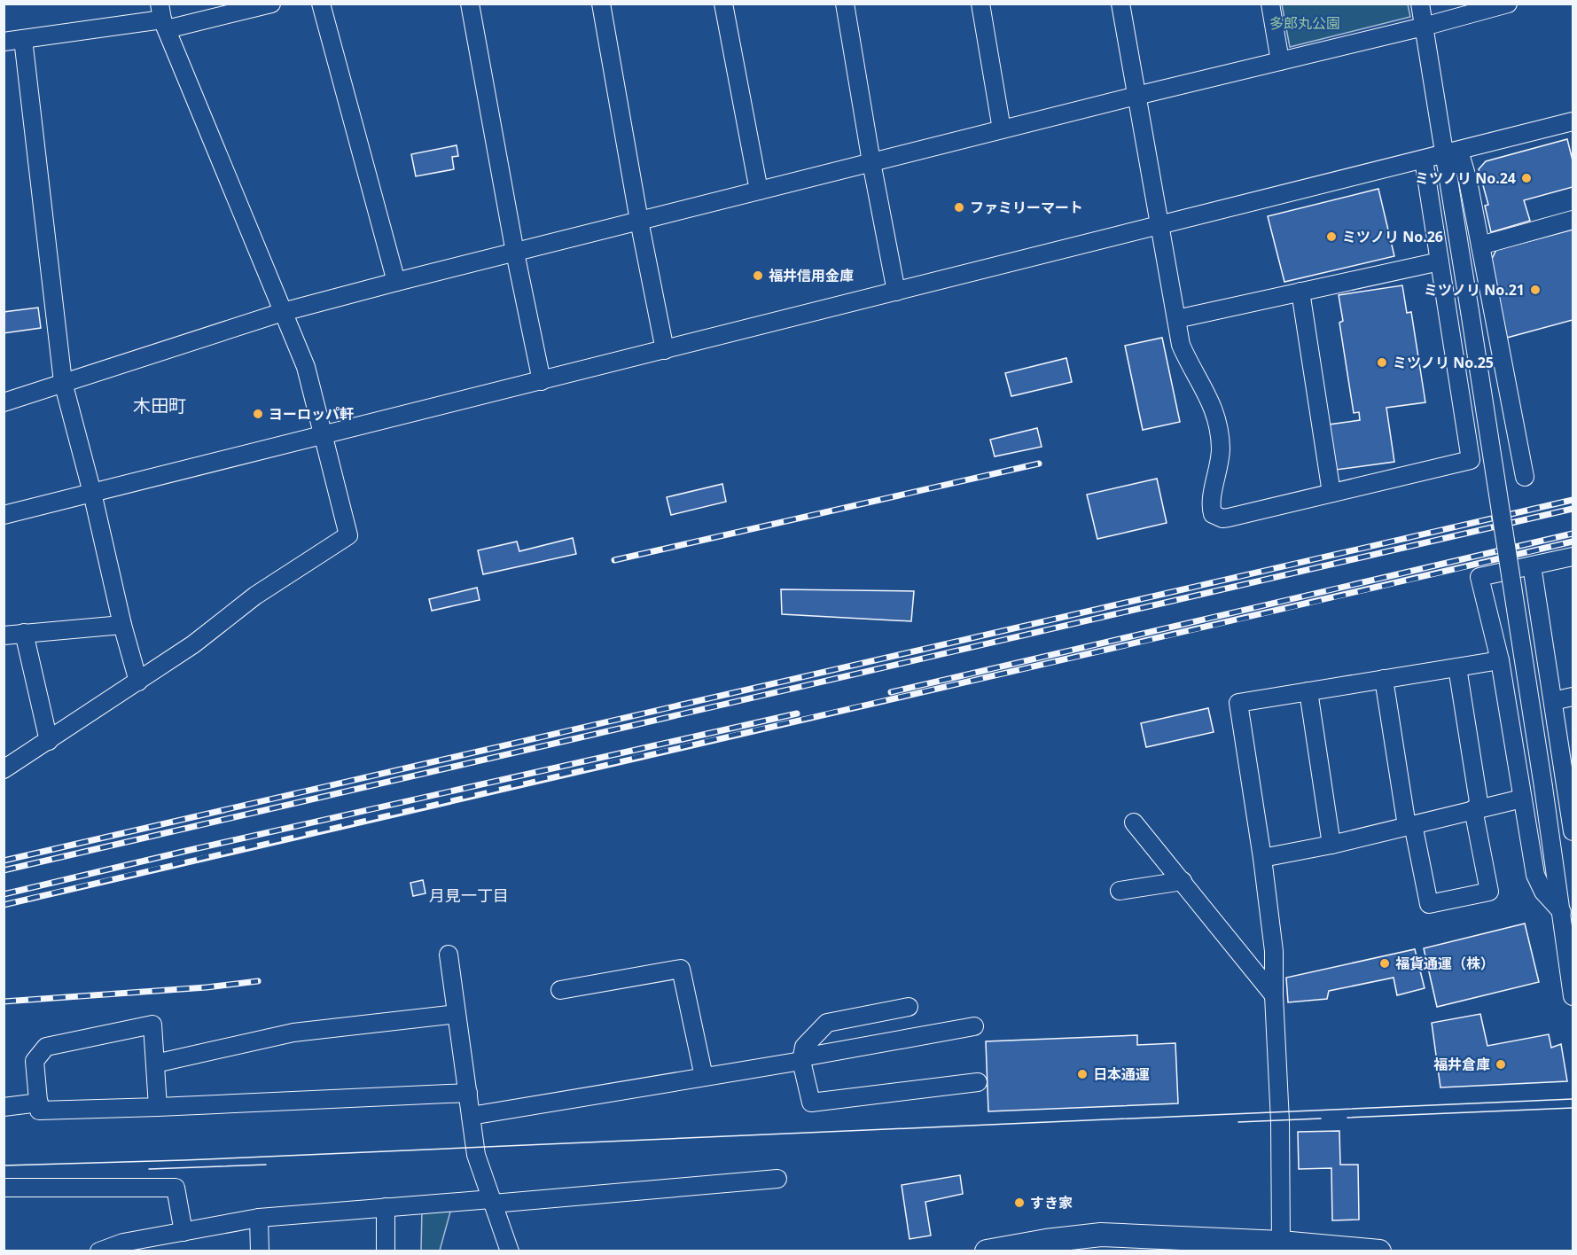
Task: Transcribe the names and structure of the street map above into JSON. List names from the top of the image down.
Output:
{
  "districts": ["木田町", "月見一丁目"],
  "parks": ["多郎丸公園"],
  "places": [
    "ミツノリ No.24",
    "ファミリーマート",
    "ミツノリ No.26",
    "福井信用金庫",
    "ミツノリ No.21",
    "ミツノリ No.25",
    "ヨーロッパ軒",
    "福貨通運（株）",
    "福井倉庫",
    "日本通運",
    "すき家"
  ]
}
